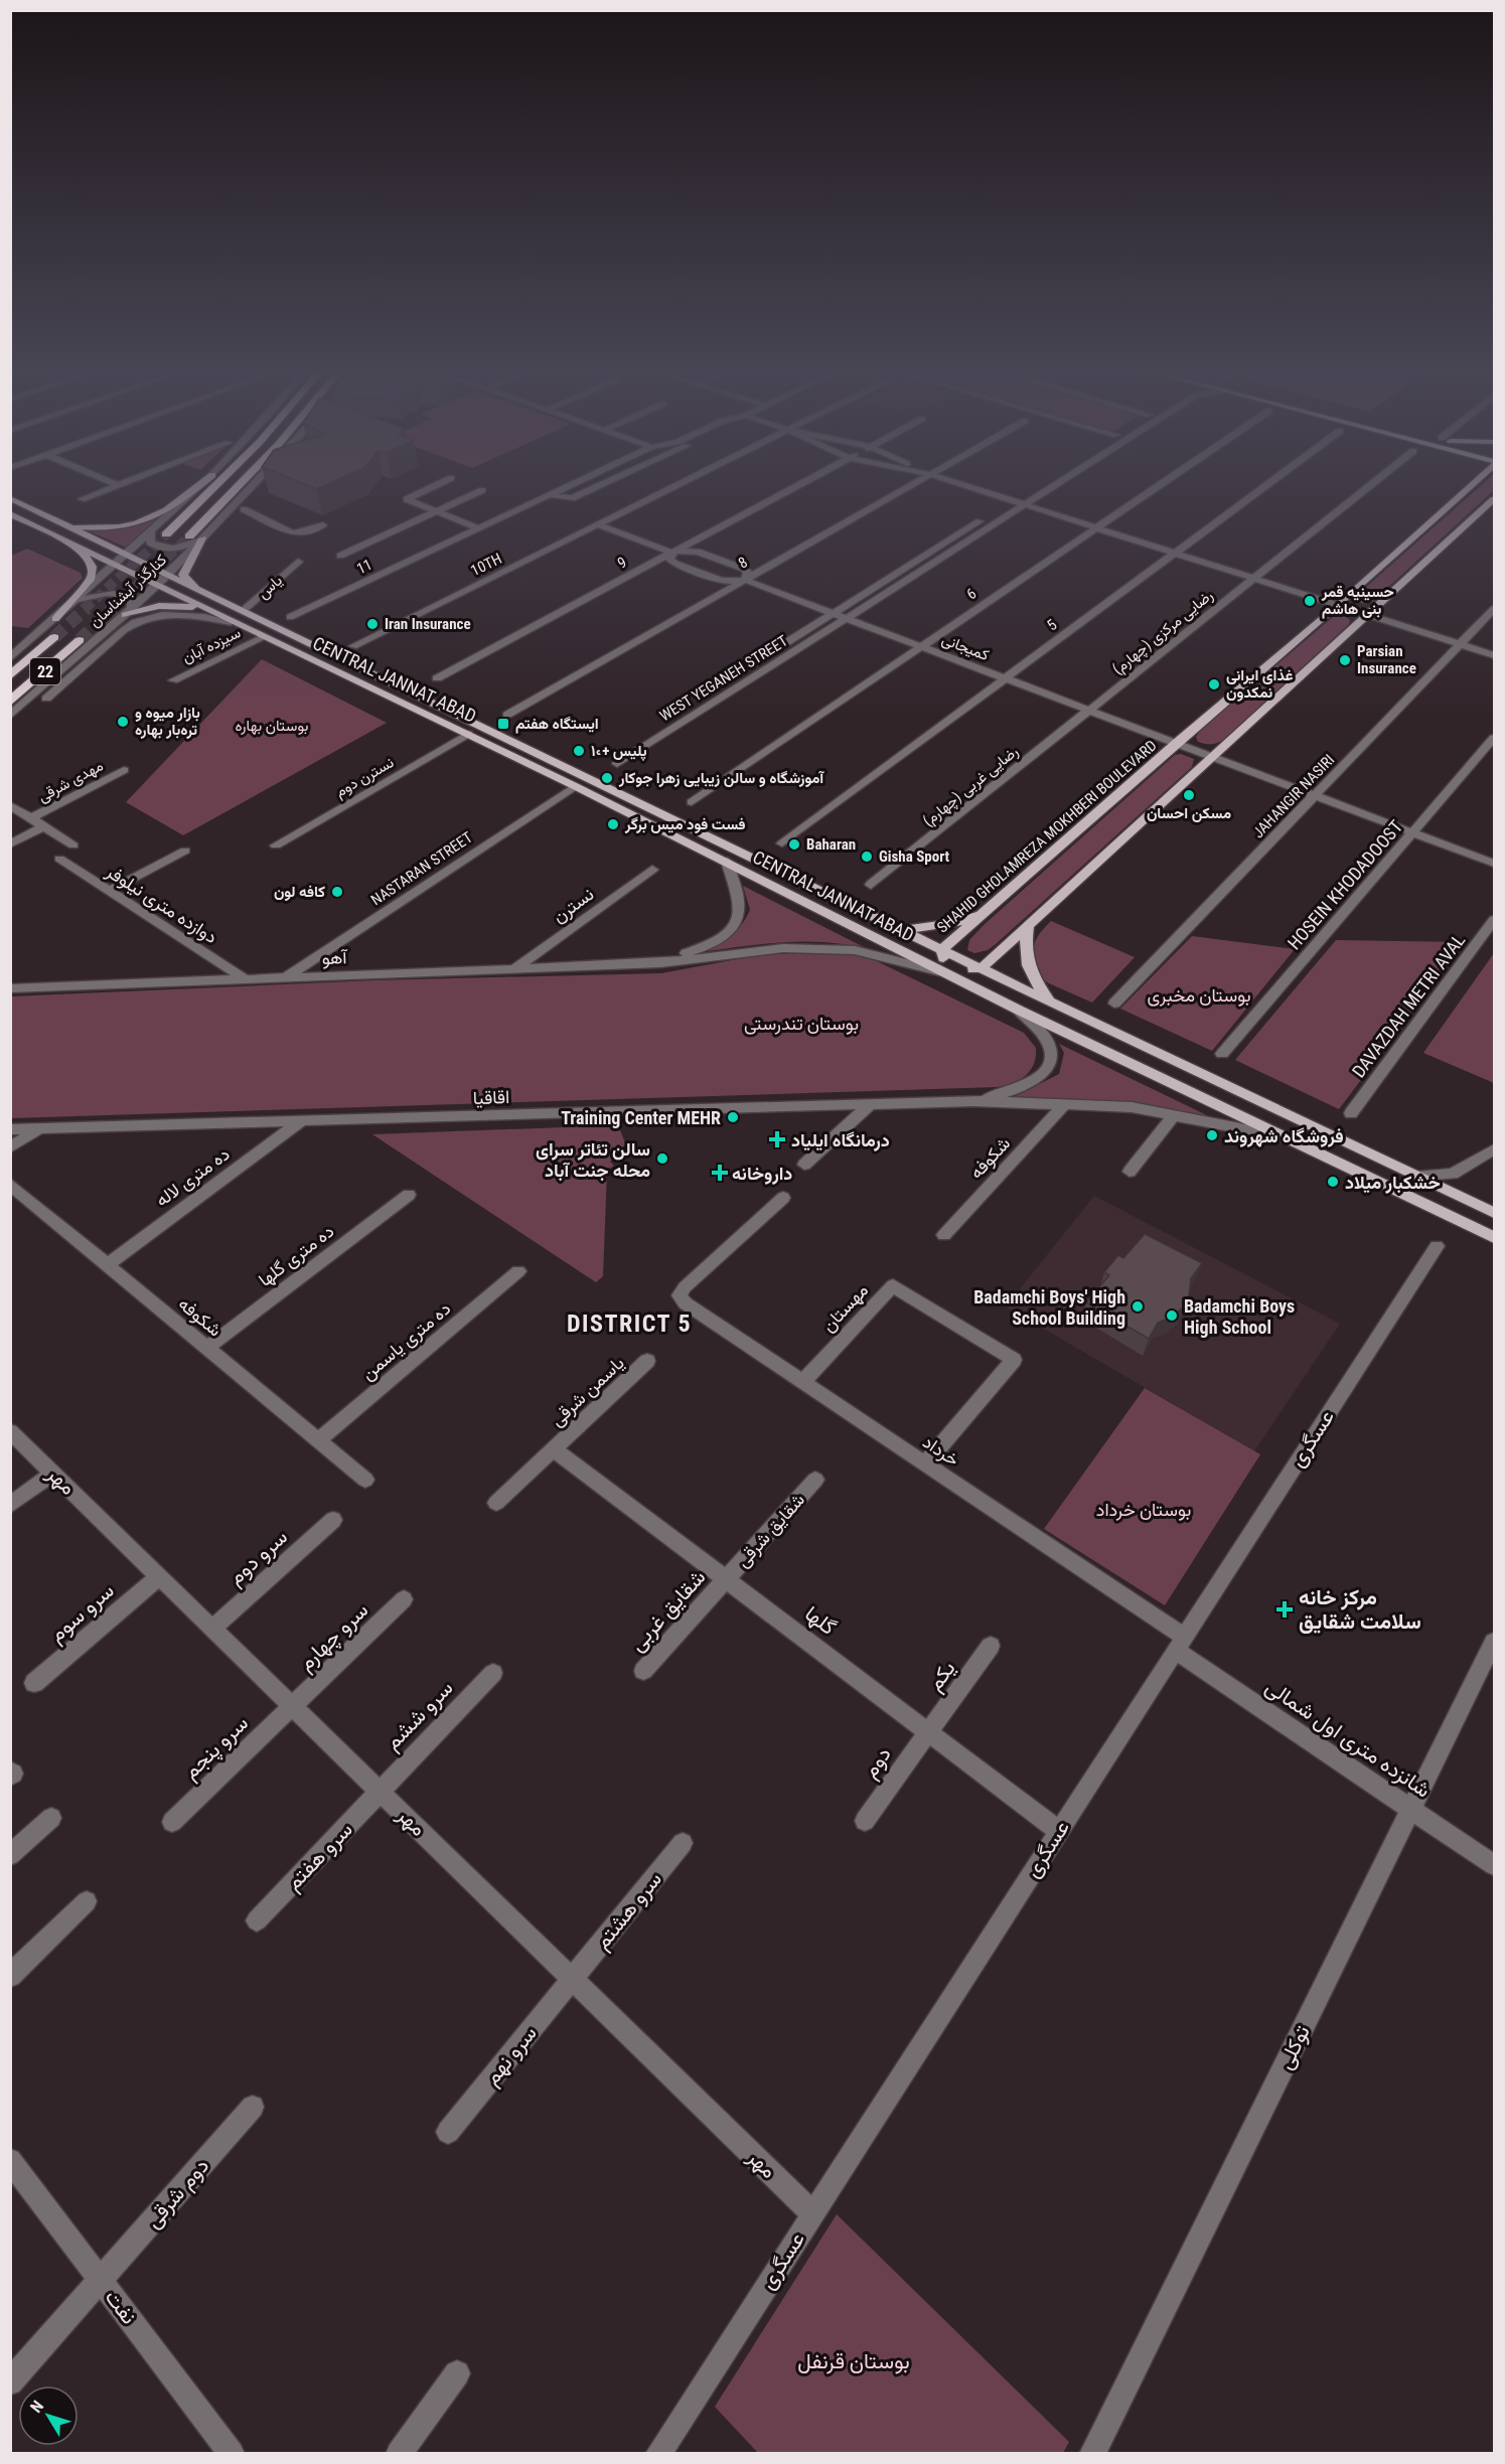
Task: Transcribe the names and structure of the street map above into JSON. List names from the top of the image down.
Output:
{
  "streets": {
    "highway": ["22"],
    "main road": ["CENTRAL JANNAT ABAD", "SHAHID GHOLAMREZA MOKHBERI BOULEVARD"],
    "street": [
      "9",
      "8",
      "10TH",
      "11",
      "یاس",
      "کنارگذر آبشناسان",
      "6",
      "5",
      "رضایی مرکزی (چهارم)",
      "سیزده آبان",
      "کمیجانی",
      "WEST YEGANEH STREET",
      "نسترن دوم",
      "مهدی شرقی",
      "رضایی غربی (چهارم)",
      "JAHANGIR NASIRI",
      "NASTARAN STREET",
      "HOSEIN KHODADOOST",
      "دوازده متری نیلوفر",
      "نسترن",
      "آهو",
      "DAVAZDAH METRI AVAL",
      "اقاقیا",
      "شکوفه",
      "ده متری لاله",
      "ده متری گلها",
      "مهستان",
      "ده متری یاسمن",
      "یاسمن شرقی",
      "عسگری",
      "خرداد",
      "مهر",
      "شقایق شرقی",
      "سرو دوم",
      "شقایق غربی",
      "سرو سوم",
      "گلها",
      "سرو چهارم",
      "یکم",
      "سرو ششم",
      "شانزده متری اول شمالی",
      "سرو پنجم",
      "دوم",
      "سرو هفتم",
      "سرو هشتم",
      "توکلی",
      "سرو نهم",
      "دوم شرقی",
      "نفت"
    ]
  },
  "crossings": [
    ["8", "کمیجانی"],
    ["یاس", "CENTRAL JANNAT ABAD"],
    ["کنارگذر آبشناسان", "CENTRAL JANNAT ABAD"],
    ["6", "کمیجانی"],
    ["5", "کمیجانی"],
    ["رضایی مرکزی (چهارم)", "کمیجانی"],
    ["رضایی مرکزی (چهارم)", "رضایی غربی (چهارم)"],
    ["سیزده آبان", "CENTRAL JANNAT ABAD"],
    ["کمیجانی", "WEST YEGANEH STREET"],
    ["کمیجانی", "رضایی غربی (چهارم)"],
    ["کمیجانی", "JAHANGIR NASIRI"],
    ["کمیجانی", "SHAHID GHOLAMREZA MOKHBERI BOULEVARD"],
    ["کمیجانی", "HOSEIN KHODADOOST"],
    ["CENTRAL JANNAT ABAD", "نسترن دوم"],
    ["CENTRAL JANNAT ABAD", "SHAHID GHOLAMREZA MOKHBERI BOULEVARD"],
    ["CENTRAL JANNAT ABAD", "NASTARAN STREET"],
    ["NASTARAN STREET", "آهو"],
    ["دوازده متری نیلوفر", "آهو"],
    ["نسترن", "آهو"],
    ["اقاقیا", "ده متری لاله"],
    ["شکوفه", "ده متری لاله"],
    ["شکوفه", "ده متری گلها"],
    ["شکوفه", "ده متری یاسمن"],
    ["مهستان", "خرداد"],
    ["یاسمن شرقی", "گلها"],
    ["عسگری", "خرداد"],
    ["عسگری", "مهر"],
    ["عسگری", "گلها"],
    ["عسگری", "شانزده متری اول شمالی"],
    ["خرداد", "شانزده متری اول شمالی"],
    ["مهر", "سرو دوم"],
    ["مهر", "سرو سوم"],
    ["مهر", "سرو چهارم"],
    ["مهر", "سرو ششم"],
    ["مهر", "سرو پنجم"],
    ["مهر", "سرو هفتم"],
    ["مهر", "سرو هشتم"],
    ["مهر", "سرو نهم"],
    ["شقایق شرقی", "شقایق غربی"],
    ["شقایق شرقی", "گلها"],
    ["شقایق غربی", "گلها"],
    ["گلها", "یکم"],
    ["گلها", "دوم"],
    ["سرو چهارم", "سرو پنجم"],
    ["یکم", "دوم"],
    ["سرو ششم", "سرو هفتم"],
    ["شانزده متری اول شمالی", "توکلی"],
    ["سرو هشتم", "سرو نهم"],
    ["دوم شرقی", "نفت"]
  ],
  "districts": ["DISTRICT 5"],
  "parks": [
    "بوستان بهاره",
    "بوستان مخبری",
    "بوستان تندرستی",
    "بوستان خرداد",
    "بوستان قرنفل"
  ],
  "places": {
    "other": [
      "حسینیه قمر بنی هاشم",
      "Iran Insurance",
      "Parsian Insurance",
      "غذای ایرانی نمکدون",
      "بازار میوه و تره‌بار بهاره",
      "پلیس +۱۰",
      "آموزشگاه و سالن زیبایی زهرا جوکار",
      "مسکن احسان",
      "فست فود میس برگر",
      "Baharan",
      "Gisha Sport",
      "کافه لون",
      "Training Center MEHR",
      "فروشگاه شهروند",
      "سالن تئاتر سرای محله جنت آباد",
      "خشکبار میلاد",
      "Badamchi Boys' High School Building",
      "Badamchi Boys High School"
    ],
    "transit": ["ایستگاه هفتم"],
    "health": ["درمانگاه ایلیاد", "داروخانه", "مرکز خانه سلامت شقایق"]
  },
  "north": "top left"
}
